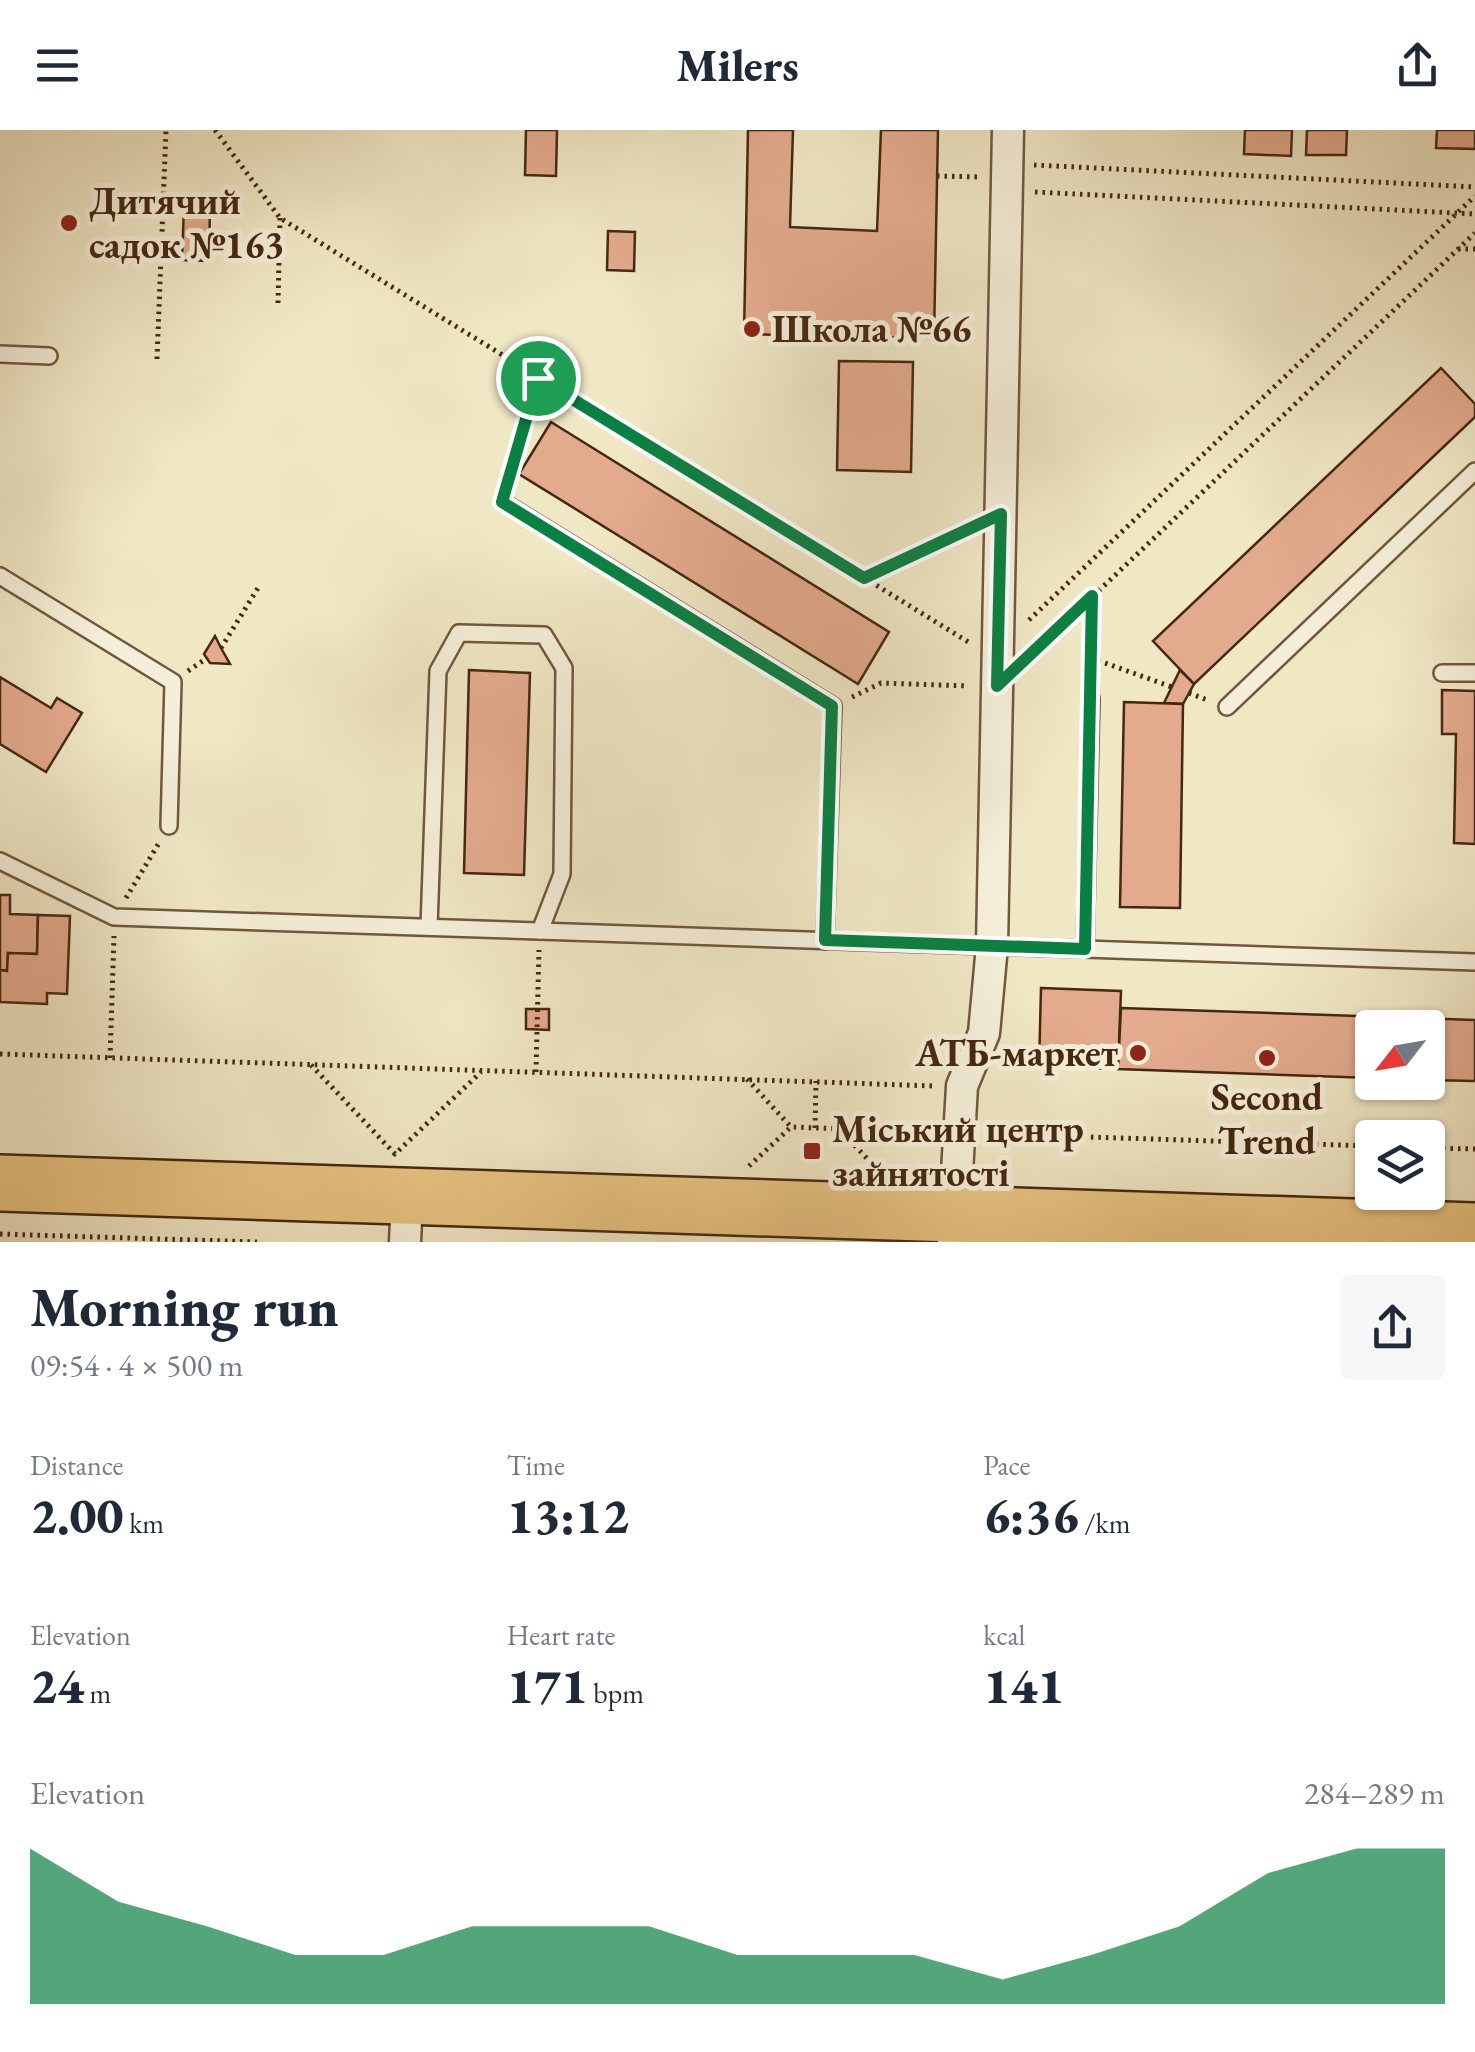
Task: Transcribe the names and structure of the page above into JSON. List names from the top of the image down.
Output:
{
  "places": {
    "other": [
      "Дитячий садок №163",
      "Школа №66",
      "АТБ-маркет",
      "Second Trend"
    ],
    "transit": ["Міський центр зайнятості"]
  },
  "north": "bottom left",
  "page": {
    "header": "Milers",
    "heading": ["Morning run", "09:54 · 4 × 500 m"],
    "stats": [
      ["Distance", "2.00 km"],
      ["Time", "13:12"],
      ["Pace", "6:36 /km"],
      ["Elevation", "24 m"],
      ["Heart rate", "171 bpm"],
      ["kcal", "141"]
    ],
    "chart": ["Elevation", "284–289 m"]
  }
}
